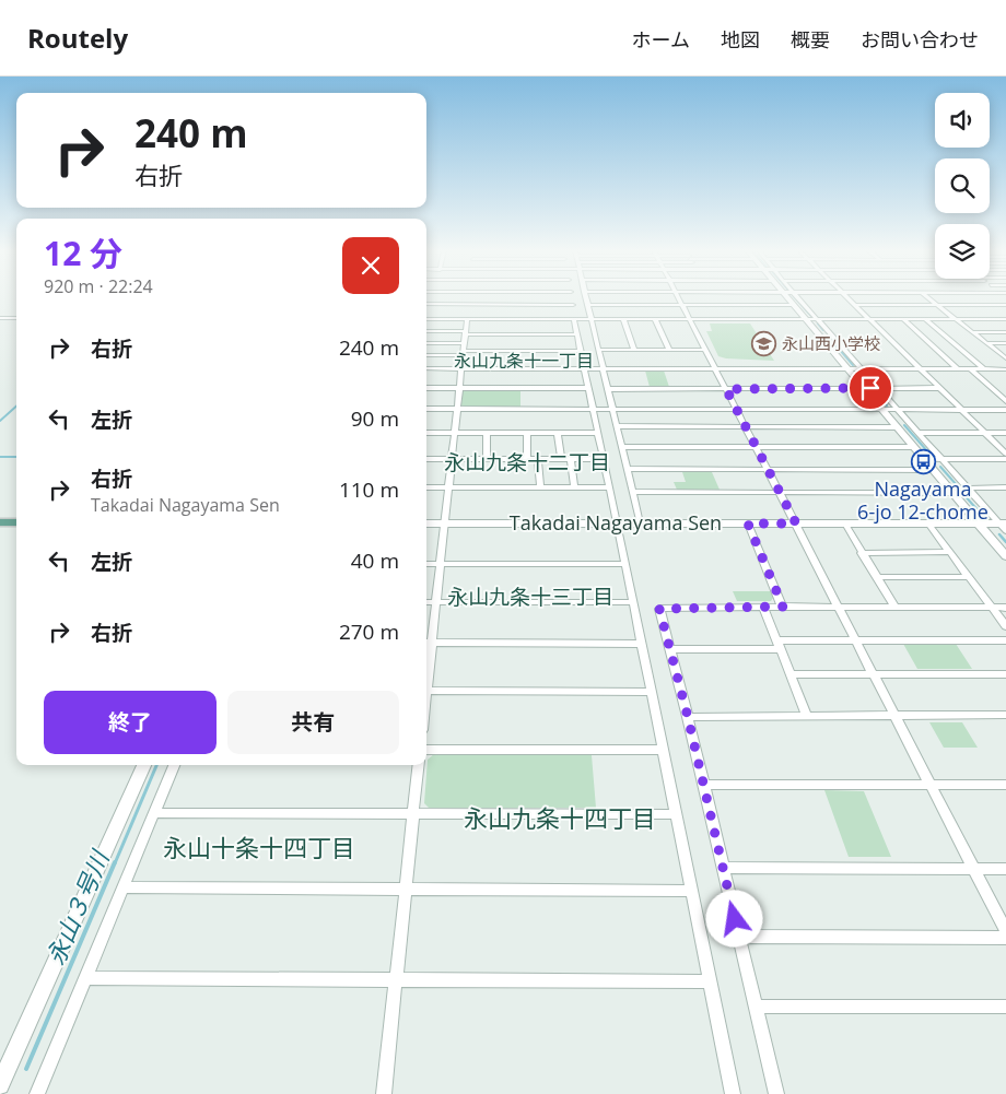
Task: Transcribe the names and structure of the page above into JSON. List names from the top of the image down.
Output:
{
  "streets": {
    "street": ["Takadai Nagayama Sen"]
  },
  "districts": [
    "永山九条十一丁目",
    "永山九条十二丁目",
    "永山九条十三丁目",
    "永山九条十四丁目",
    "永山十条十四丁目"
  ],
  "water": ["永山３号川"],
  "places": {
    "school or university": ["永山西小学校"],
    "bus stop": ["Nagayama 6-jo 12-chome"]
  },
  "page": {
    "header": "Routely",
    "nav": [
      "ホーム",
      "地図",
      "概要",
      "お問い合わせ"
    ],
    "turn": ["240 m", "右折"],
    "heading": ["12 分", "920 m · 22:24"],
    "list": [
      {
        "name": "右折",
        "value": "240 m"
      },
      {
        "name": "左折",
        "value": "90 m"
      },
      {
        "name": "右折",
        "note": "Takadai Nagayama Sen",
        "value": "110 m"
      },
      {
        "name": "左折",
        "value": "40 m"
      },
      {
        "name": "右折",
        "value": "270 m"
      }
    ],
    "buttons": ["終了", "共有"]
  }
}
